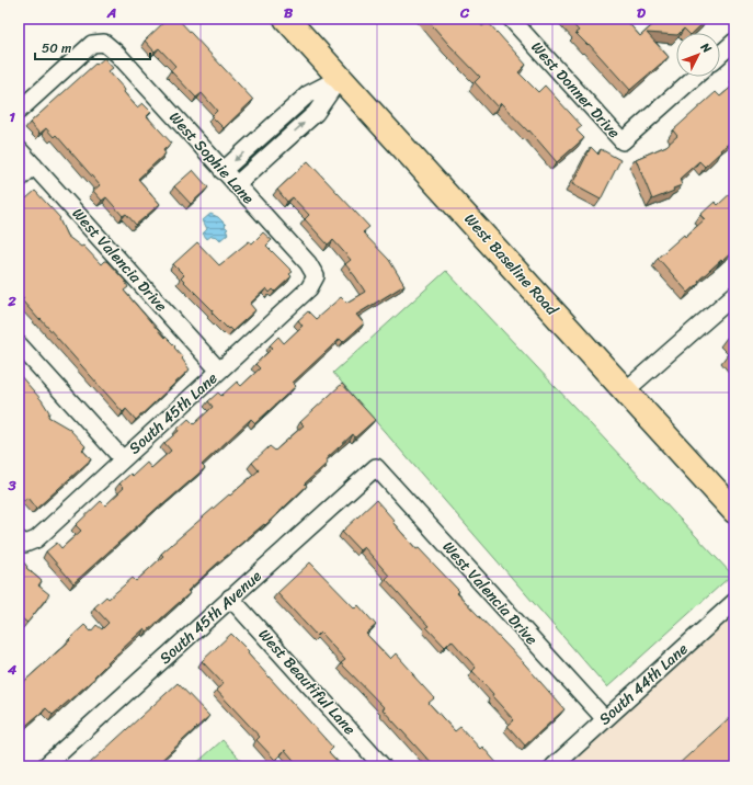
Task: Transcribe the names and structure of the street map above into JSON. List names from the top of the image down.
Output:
{
  "streets": {
    "main road": ["West Baseline Road"],
    "street": [
      "West Donner Drive",
      "West Sophie Lane",
      "West Valencia Drive",
      "South 45th Lane",
      "South 45th Avenue",
      "West Beautiful Lane",
      "South 44th Lane"
    ]
  },
  "crossings": [
    ["West Sophie Lane", "South 45th Lane"],
    ["West Valencia Drive", "South 45th Lane"],
    ["West Valencia Drive", "South 45th Avenue"],
    ["West Valencia Drive", "South 44th Lane"],
    ["South 45th Avenue", "West Beautiful Lane"]
  ],
  "scale_bar": "50 m",
  "north": "top right",
  "grid": {
    "columns": [
      "A",
      "B",
      "C",
      "D"
    ],
    "rows": [
      "1",
      "2",
      "3",
      "4"
    ]
  }
}
